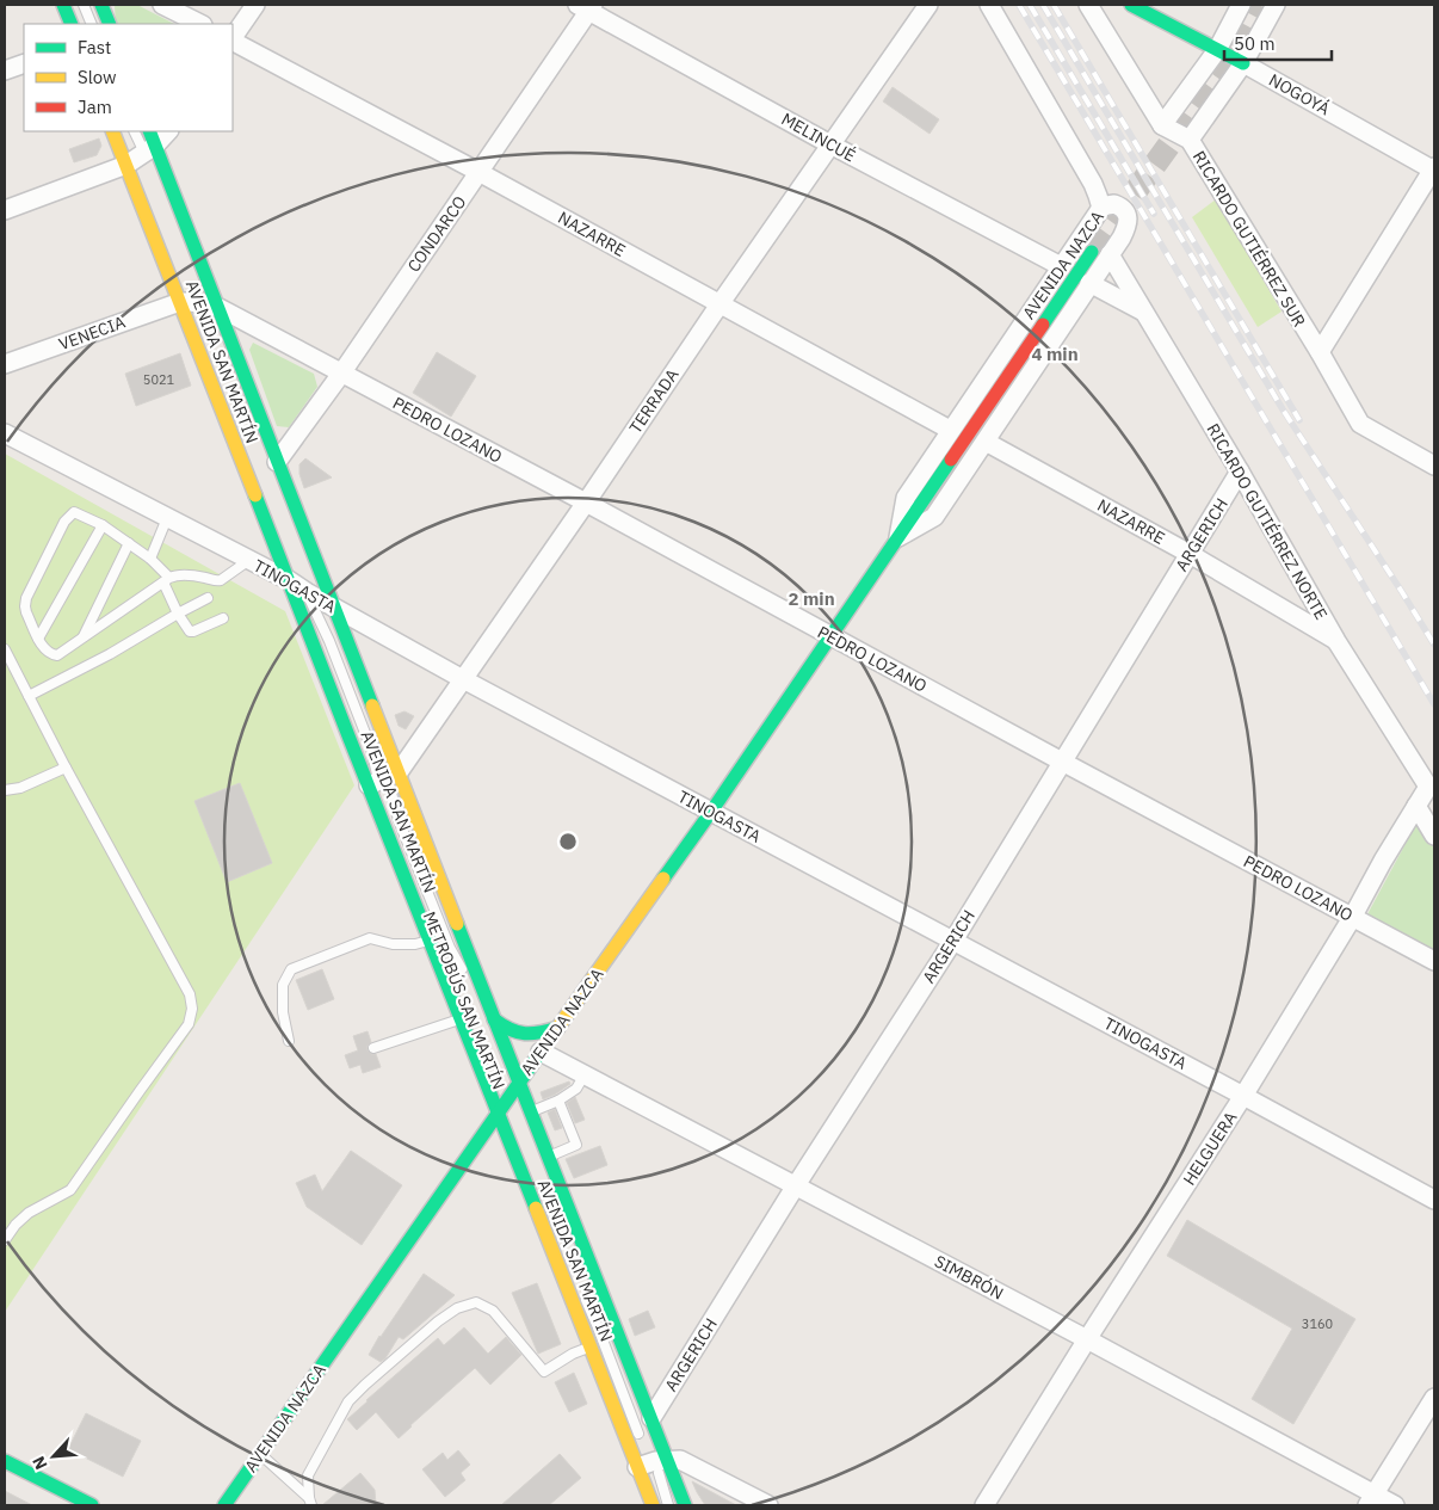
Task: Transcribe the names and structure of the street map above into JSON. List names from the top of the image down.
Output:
{
  "streets": {
    "main road": ["NOGOYÁ", "AVENIDA NAZCA", "AVENIDA SAN MARTÍN"],
    "street": [
      "MELINCUÉ",
      "CONDARCO",
      "NAZARRE",
      "RICARDO GUTIÉRREZ SUR",
      "VENECIA",
      "TERRADA",
      "PEDRO LOZANO",
      "RICARDO GUTIÉRREZ NORTE",
      "ARGERICH",
      "TINOGASTA",
      "HELGUERA",
      "SIMBRÓN"
    ],
    "lane": ["METROBÚS SAN MARTÍN"]
  },
  "crossings": [
    ["MELINCUÉ", "CONDARCO"],
    ["MELINCUÉ", "AVENIDA NAZCA"],
    ["MELINCUÉ", "TERRADA"],
    ["CONDARCO", "NAZARRE"],
    ["CONDARCO", "AVENIDA SAN MARTÍN"],
    ["CONDARCO", "PEDRO LOZANO"],
    ["NAZARRE", "AVENIDA NAZCA"],
    ["NAZARRE", "TERRADA"],
    ["NAZARRE", "RICARDO GUTIÉRREZ NORTE"],
    ["NAZARRE", "ARGERICH"],
    ["AVENIDA NAZCA", "AVENIDA SAN MARTÍN"],
    ["AVENIDA NAZCA", "PEDRO LOZANO"],
    ["AVENIDA NAZCA", "RICARDO GUTIÉRREZ NORTE"],
    ["AVENIDA NAZCA", "TINOGASTA"],
    ["AVENIDA NAZCA", "SIMBRÓN"],
    ["VENECIA", "AVENIDA SAN MARTÍN"],
    ["VENECIA", "PEDRO LOZANO"],
    ["AVENIDA SAN MARTÍN", "TERRADA"],
    ["AVENIDA SAN MARTÍN", "PEDRO LOZANO"],
    ["AVENIDA SAN MARTÍN", "ARGERICH"],
    ["AVENIDA SAN MARTÍN", "TINOGASTA"],
    ["AVENIDA SAN MARTÍN", "METROBÚS SAN MARTÍN"],
    ["TERRADA", "PEDRO LOZANO"],
    ["TERRADA", "TINOGASTA"],
    ["TERRADA", "METROBÚS SAN MARTÍN"],
    ["PEDRO LOZANO", "ARGERICH"],
    ["PEDRO LOZANO", "HELGUERA"],
    ["RICARDO GUTIÉRREZ NORTE", "ARGERICH"],
    ["RICARDO GUTIÉRREZ NORTE", "HELGUERA"],
    ["ARGERICH", "TINOGASTA"],
    ["ARGERICH", "SIMBRÓN"],
    ["TINOGASTA", "METROBÚS SAN MARTÍN"],
    ["TINOGASTA", "HELGUERA"],
    ["HELGUERA", "SIMBRÓN"]
  ],
  "house_numbers": ["5021", "3160"],
  "legend": ["Fast", "Slow", "Jam"],
  "scale_bar": "50 m",
  "north": "bottom left",
  "rings": ["4 min", "2 min"]
}
